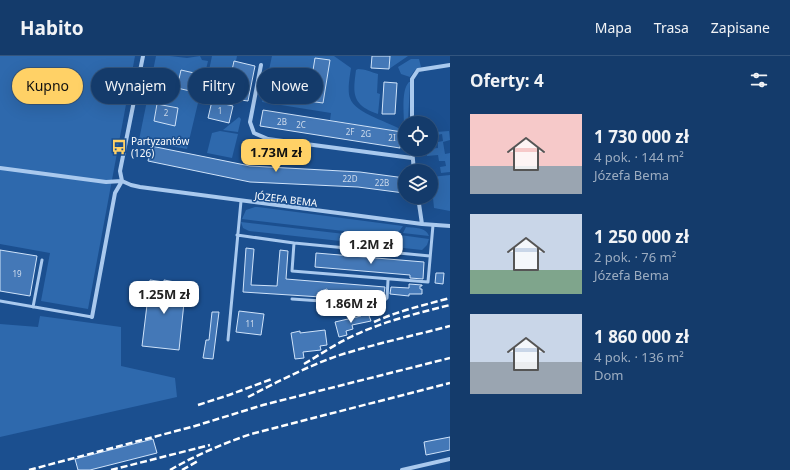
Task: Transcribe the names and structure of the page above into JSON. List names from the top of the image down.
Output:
{
  "streets": {
    "street": ["JÓZEFA BEMA"]
  },
  "places": {
    "bus stop": ["Partyzantów (126)"]
  },
  "house_numbers": [
    "1",
    "2",
    "2B",
    "2C",
    "2F",
    "2G",
    "2I",
    "22D",
    "22B",
    "19",
    "11"
  ],
  "page": {
    "header": "Habito",
    "nav": ["Mapa", "Trasa", "Zapisane"],
    "heading": "Oferty: 4",
    "chip": [
      "Kupno",
      "Wynajem",
      "Filtry",
      "Nowe"
    ],
    "list": [
      {
        "name": "1 730 000 zł",
        "note": "4 pok. · 144 m² · Józefa Bema"
      },
      {
        "name": "1 250 000 zł",
        "note": "2 pok. · 76 m² · Józefa Bema"
      },
      {
        "name": "1 860 000 zł",
        "note": "4 pok. · 136 m² · Dom"
      }
    ],
    "price": [
      "1.73M zł",
      "1.2M zł",
      "1.25M zł",
      "1.86M zł"
    ]
  }
}
